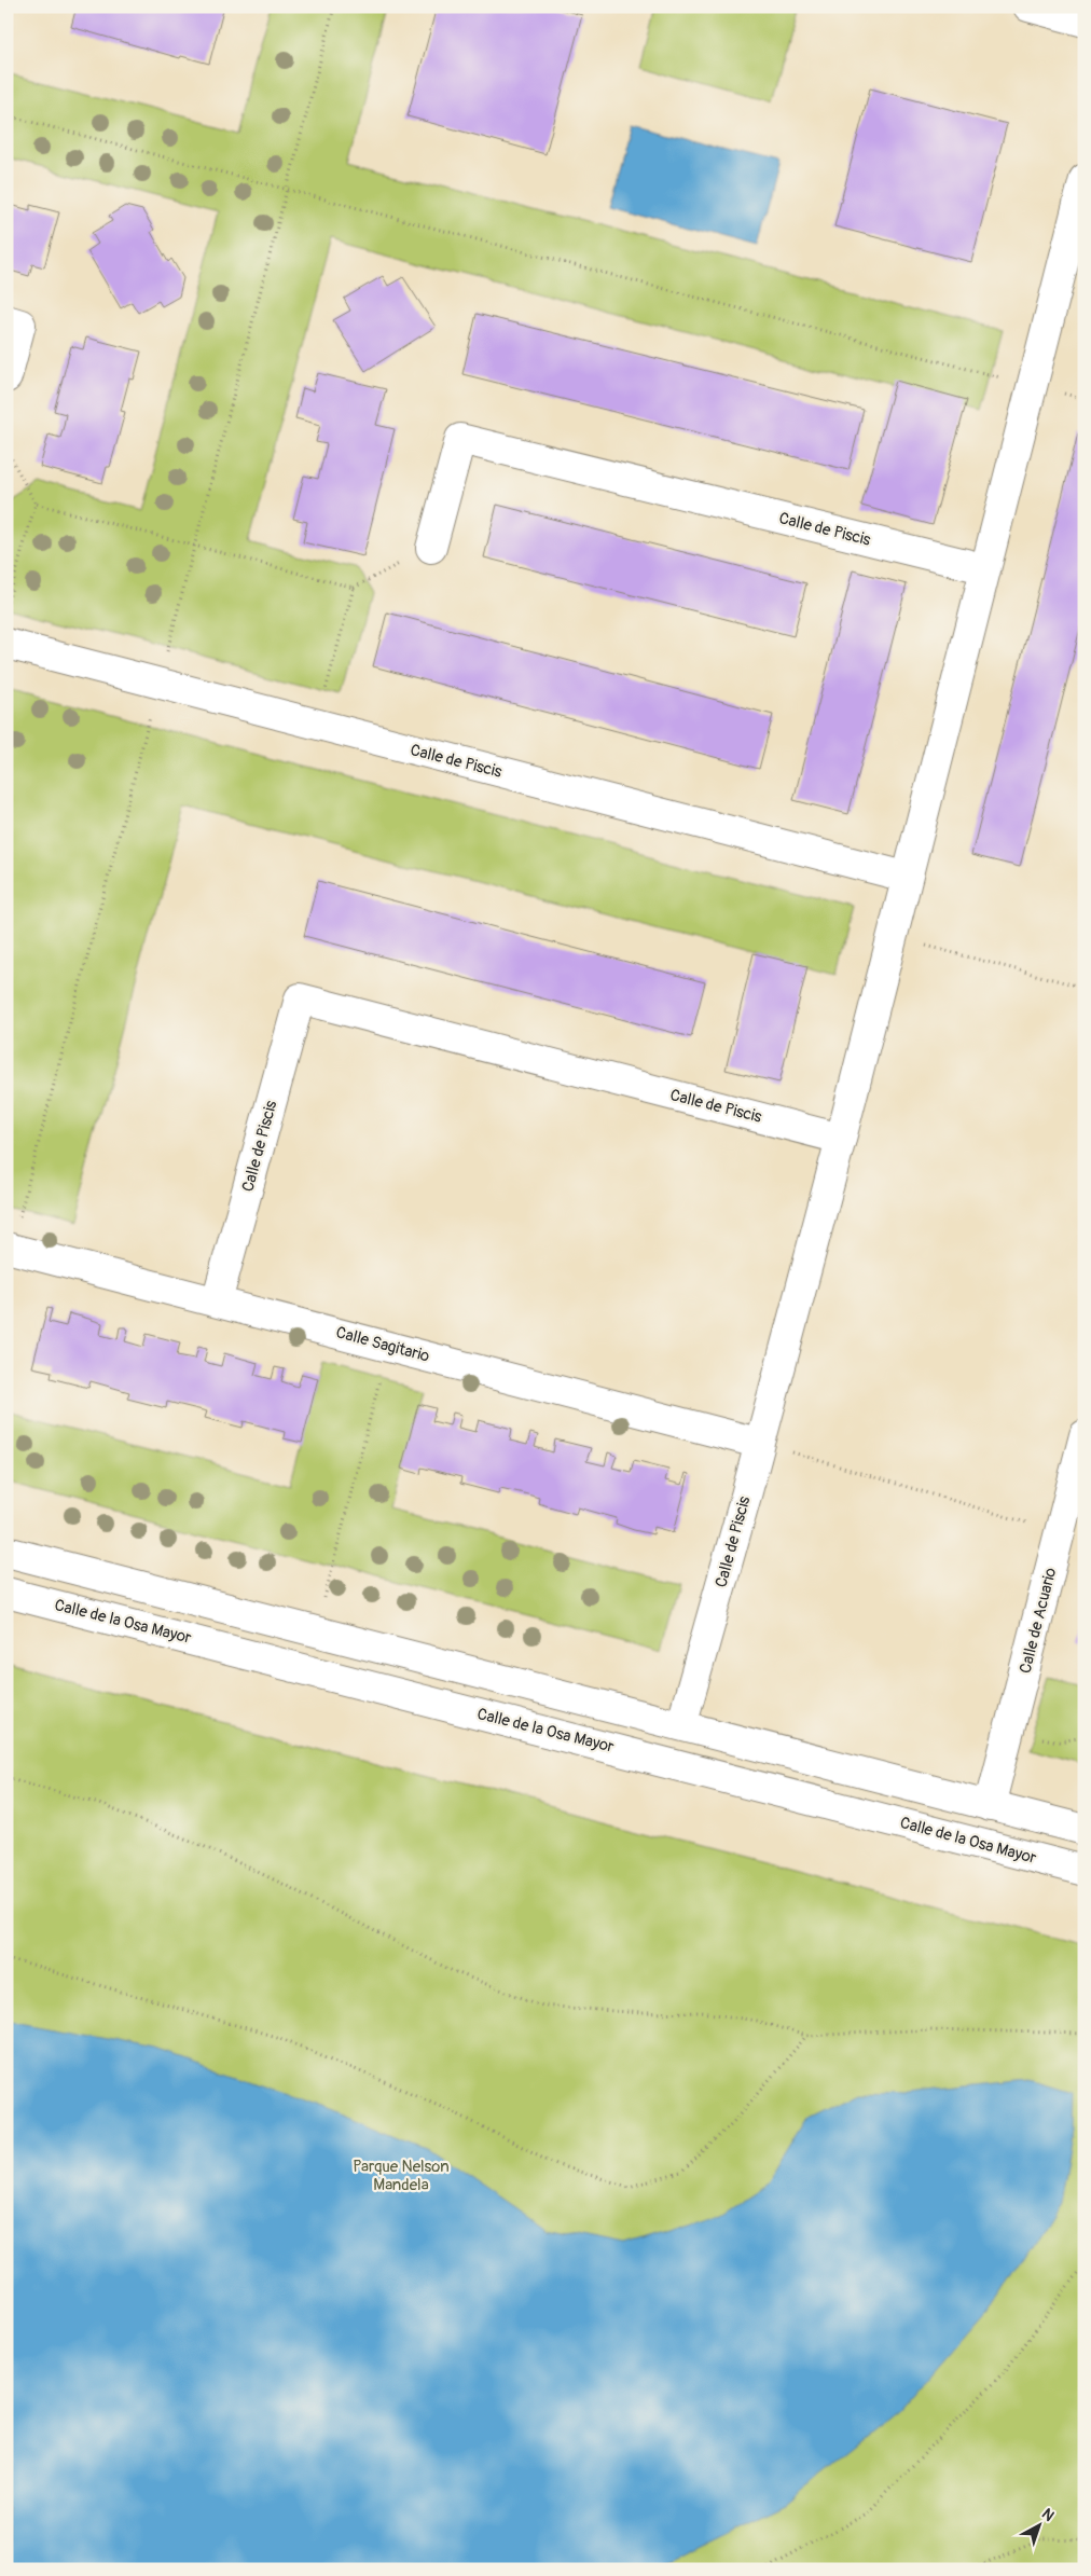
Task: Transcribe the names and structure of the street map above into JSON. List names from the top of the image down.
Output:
{
  "streets": {
    "street": [
      "Calle de Piscis",
      "Calle Sagitario",
      "Calle de Acuario",
      "Calle de la Osa Mayor"
    ]
  },
  "crossings": [
    ["Calle de Piscis", "Calle Sagitario"]
  ],
  "parks": ["Parque Nelson Mandela"],
  "north": "top right"
}
